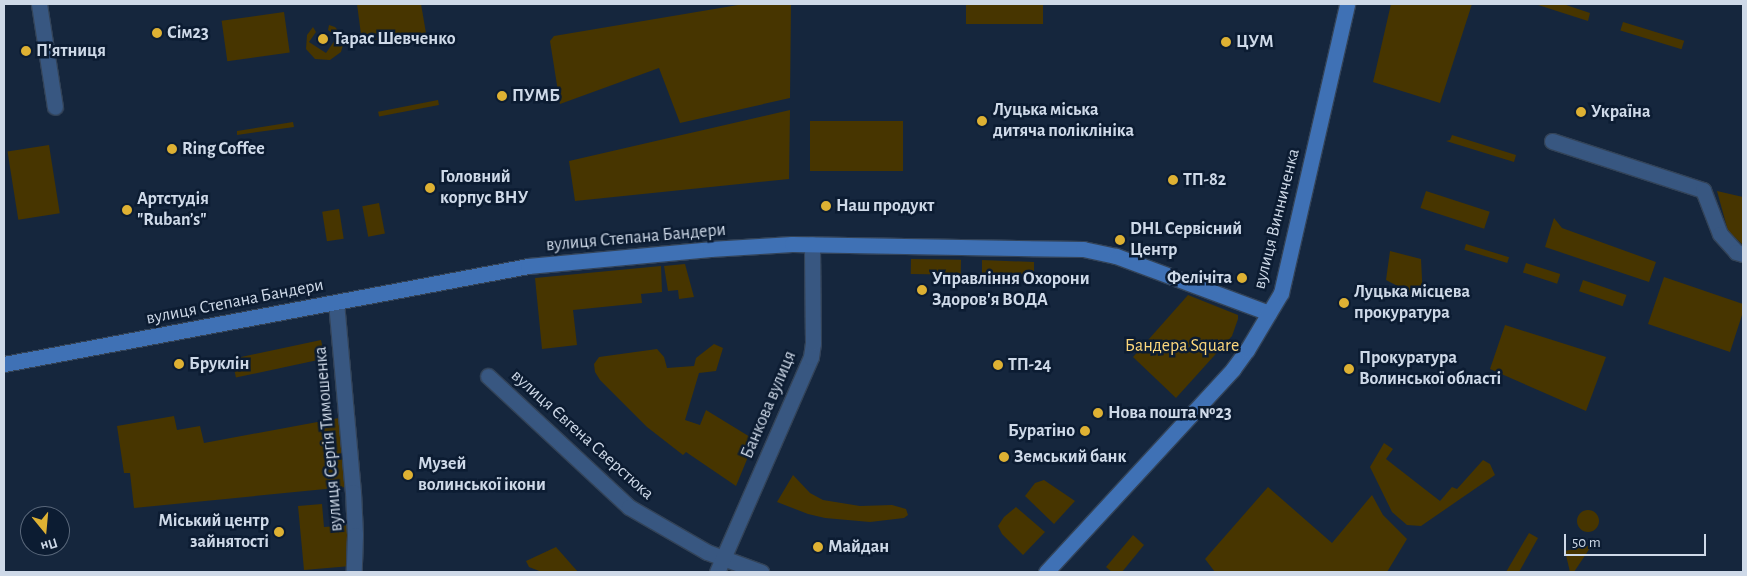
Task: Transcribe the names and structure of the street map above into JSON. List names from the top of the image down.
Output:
{
  "streets": {
    "street": [
      "вулиця Винниченка",
      "вулиця Степана Бандери",
      "Банкова вулиця",
      "вулиця Євгена Сверстюка",
      "вулиця Сергія Тимошенка"
    ]
  },
  "crossings": [
    ["вулиця Винниченка", "вулиця Степана Бандери"],
    ["вулиця Степана Бандери", "Банкова вулиця"],
    ["вулиця Степана Бандери", "вулиця Сергія Тимошенка"],
    ["Банкова вулиця", "вулиця Євгена Сверстюка"]
  ],
  "parks": ["Бандера Square"],
  "places": [
    "Сім23",
    "Тарас Шевченко",
    "ЦУМ",
    "П'ятниця",
    "ПУМБ",
    "Україна",
    "Луцька міська дитяча поліклініка",
    "Ring Coffee",
    "ТП-82",
    "Головний корпус ВНУ",
    "Наш продукт",
    "Артстудія \"Ruban’s\"",
    "DHL Сервісний Центр",
    "Фелічіта",
    "Управління Охорони Здоров'я ВОДА",
    "Луцька місцева прокуратура",
    "Бруклін",
    "ТП-24",
    "Прокуратура Волинської області",
    "Нова пошта №23",
    "Буратіно",
    "Земський банк",
    "Музей волинської ікони",
    "Міський центр зайнятості",
    "Майдан"
  ],
  "scale_bar": "50 m",
  "north": "bottom"
}
